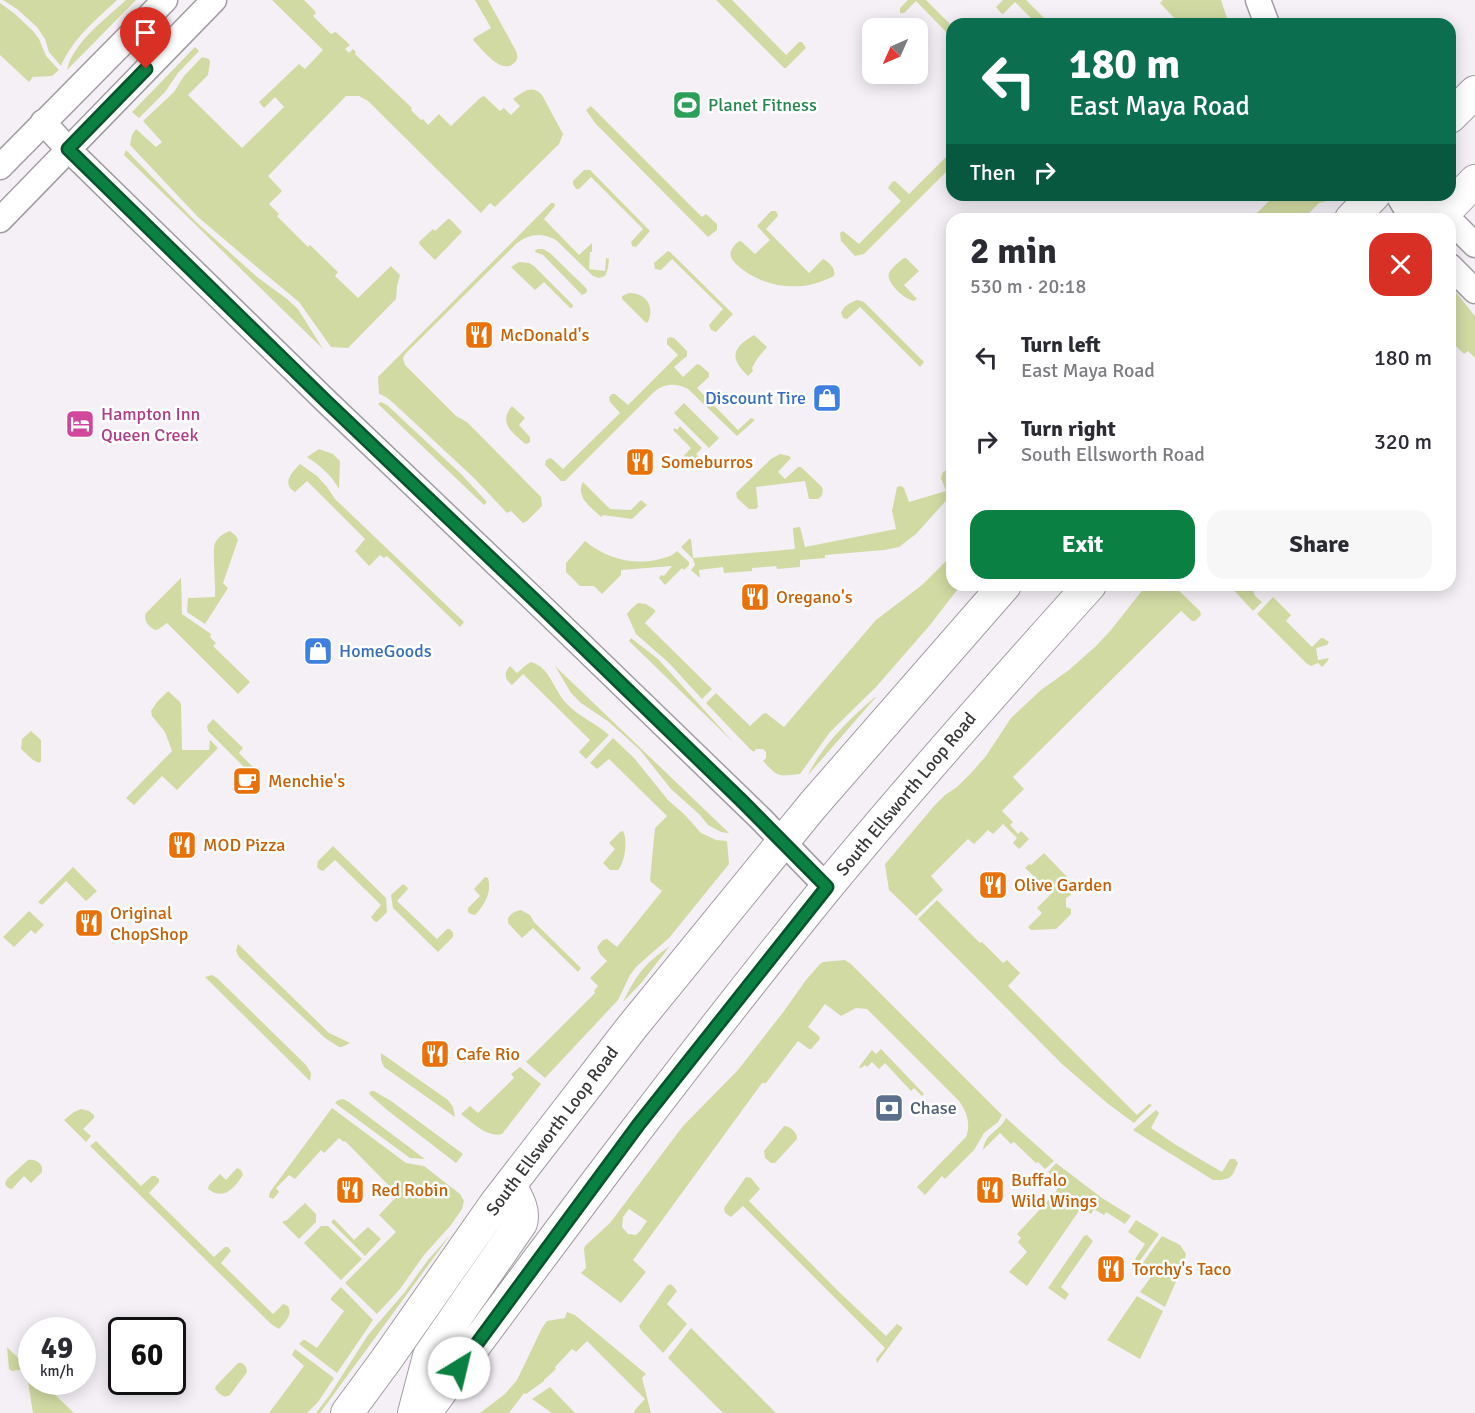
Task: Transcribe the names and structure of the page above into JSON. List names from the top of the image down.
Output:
{
  "streets": {
    "main road": ["South Ellsworth Loop Road"]
  },
  "places": {
    "sports": ["Planet Fitness"],
    "restaurant": [
      "McDonald's",
      "Someburros",
      "Oregano's",
      "MOD Pizza",
      "Olive Garden",
      "Original ChopShop",
      "Cafe Rio",
      "Red Robin",
      "Buffalo Wild Wings",
      "Torchy's Taco"
    ],
    "shop": ["Discount Tire", "HomeGoods"],
    "hotel": ["Hampton Inn Queen Creek"],
    "cafe": ["Menchie's"],
    "bank": ["Chase"]
  },
  "north": "bottom left",
  "page": {
    "turn": ["180 m", "East Maya Road"],
    "then": "Then",
    "heading": ["2 min", "530 m · 20:18"],
    "list": [
      {
        "name": "Turn left",
        "note": "East Maya Road",
        "value": "180 m"
      },
      {
        "name": "Turn right",
        "note": "South Ellsworth Road",
        "value": "320 m"
      }
    ],
    "buttons": ["Exit", "Share"],
    "speed": "49 km/h",
    "limit": "60"
  }
}
